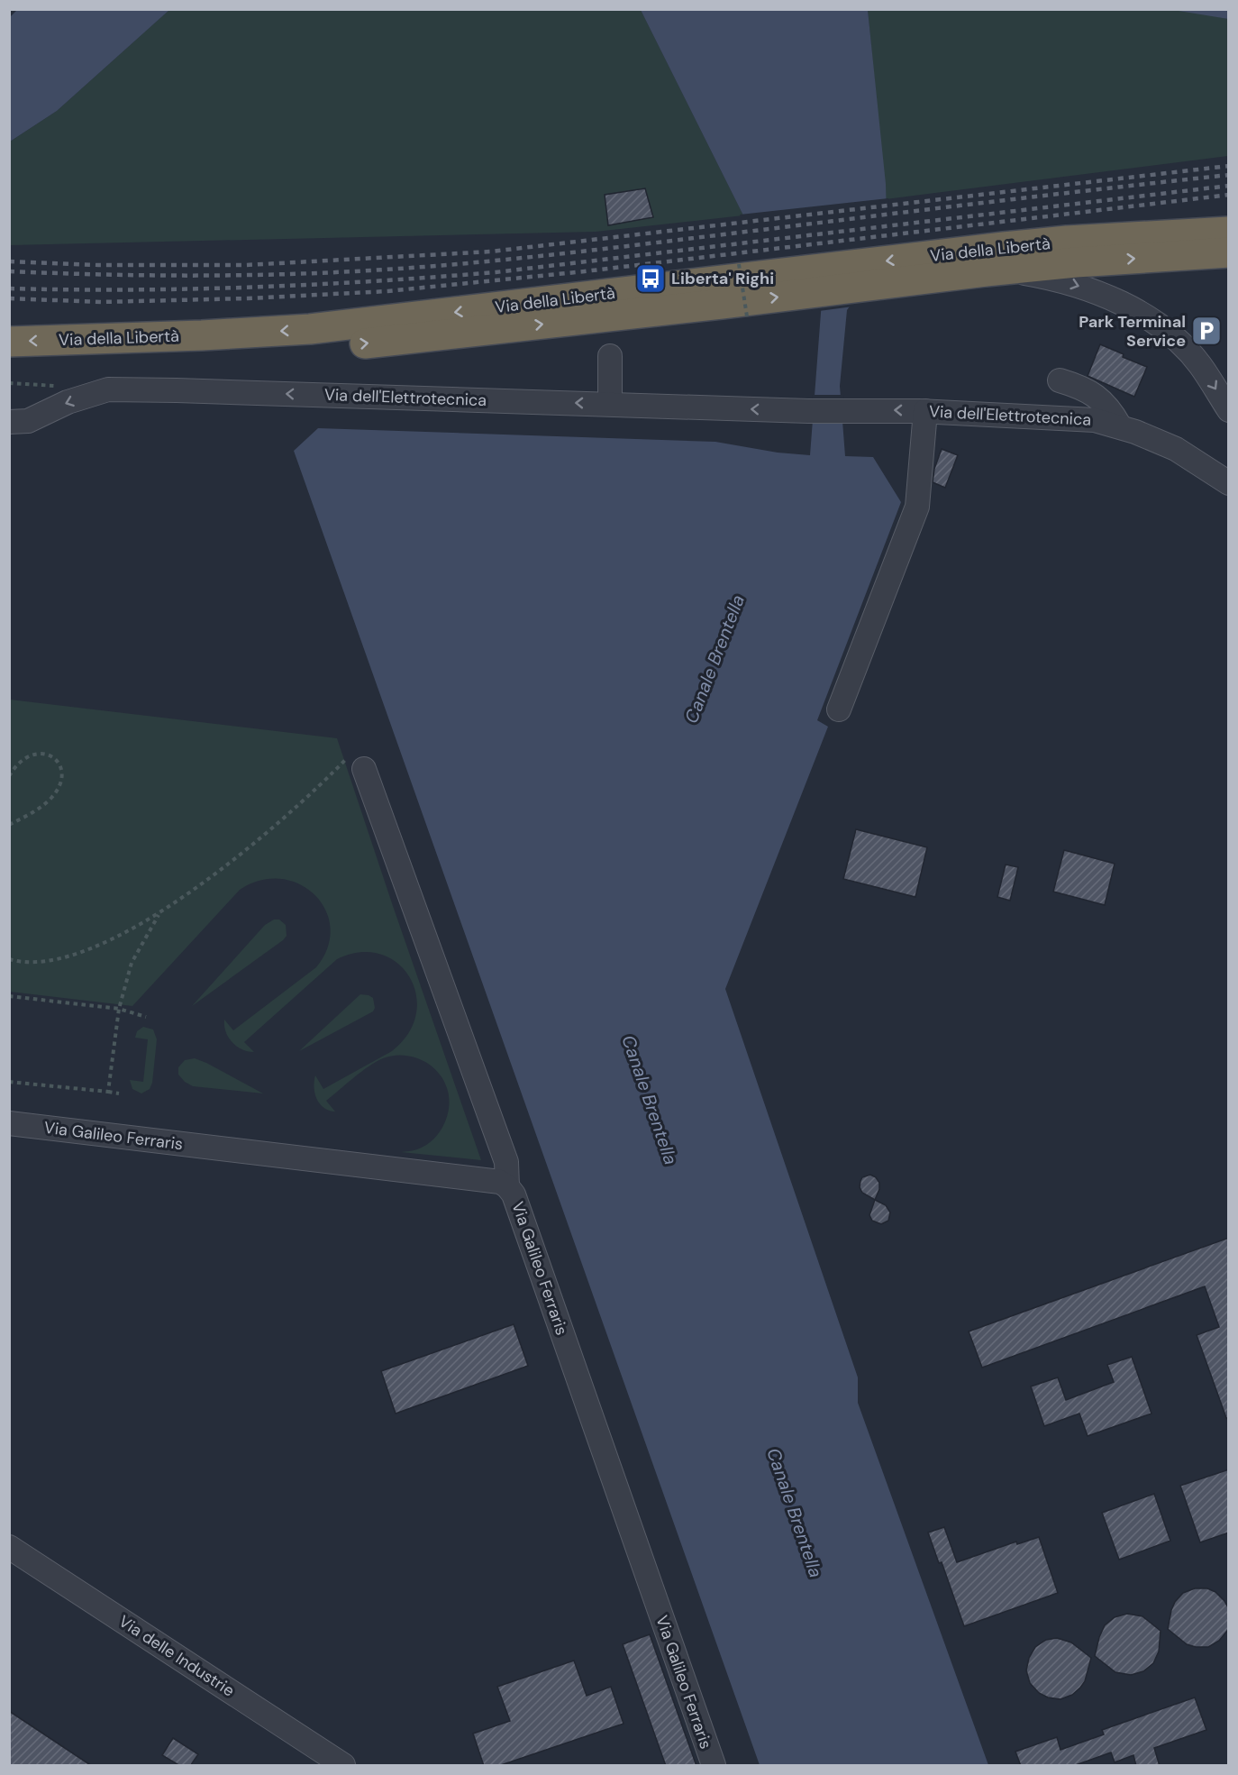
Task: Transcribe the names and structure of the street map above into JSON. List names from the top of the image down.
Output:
{
  "streets": {
    "highway": ["Via della Libertà"],
    "street": ["Via dell'Elettrotecnica", "Via Galileo Ferraris", "Via delle Industrie"]
  },
  "one_way": ["Via dell'Elettrotecnica"],
  "water": ["Canale Brentella"],
  "places": {
    "bus stop": ["Liberta' Righi"],
    "parking": ["Park Terminal Service"]
  }
}
